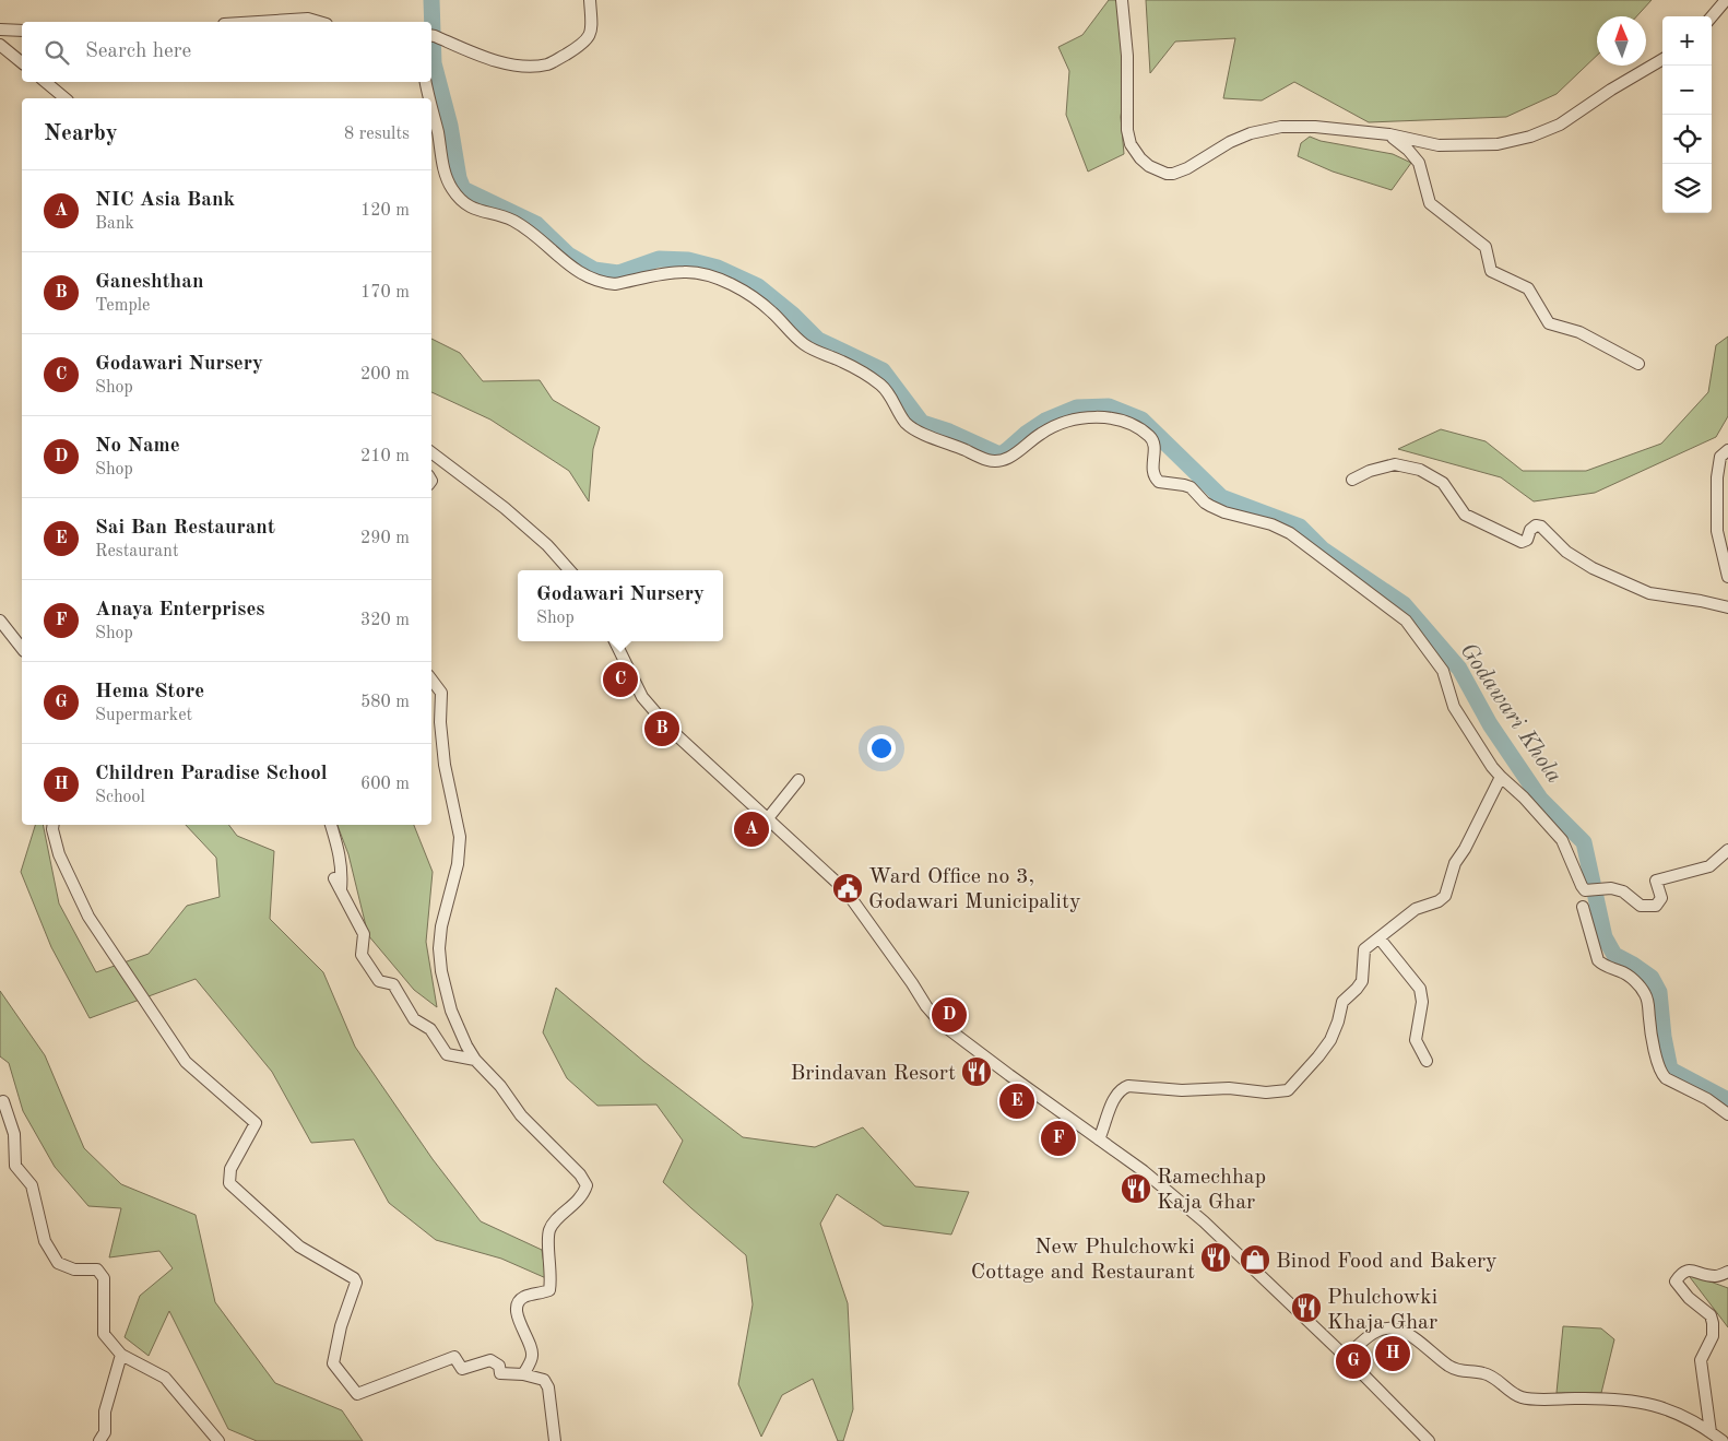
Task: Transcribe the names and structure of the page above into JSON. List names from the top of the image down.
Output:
{
  "water": ["Godawari Khola"],
  "places": {
    "public building": ["Ward Office no 3, Godawari Municipality"],
    "restaurant": [
      "Brindavan Resort",
      "Ramechhap Kaja Ghar",
      "New Phulchowki Cottage and Restaurant",
      "Phulchowki Khaja Ghar"
    ],
    "shop": ["Binod Food and Bakery"]
  },
  "north": "top",
  "page": {
    "map_buttons": ["+", "−"],
    "search": "Search here",
    "heading": ["Nearby", "8 results"],
    "list": [
      {
        "mark": "A",
        "name": "NIC Asia Bank",
        "note": "Bank",
        "value": "120 m"
      },
      {
        "mark": "B",
        "name": "Ganeshthan",
        "note": "Temple",
        "value": "170 m"
      },
      {
        "mark": "C",
        "name": "Godawari Nursery",
        "note": "Shop",
        "value": "200 m"
      },
      {
        "mark": "D",
        "name": "No Name",
        "note": "Shop",
        "value": "210 m"
      },
      {
        "mark": "E",
        "name": "Sai Ban Restaurant",
        "note": "Restaurant",
        "value": "290 m"
      },
      {
        "mark": "F",
        "name": "Anaya Enterprises",
        "note": "Shop",
        "value": "320 m"
      },
      {
        "mark": "G",
        "name": "Hema Store",
        "note": "Supermarket",
        "value": "580 m"
      },
      {
        "mark": "H",
        "name": "Children Paradise School",
        "note": "School",
        "value": "600 m"
      }
    ],
    "popup": ["Godawari Nursery", "Shop"],
    "pins": [
      "C",
      "B",
      "A",
      "D",
      "E",
      "F",
      "H",
      "G"
    ]
  }
}
